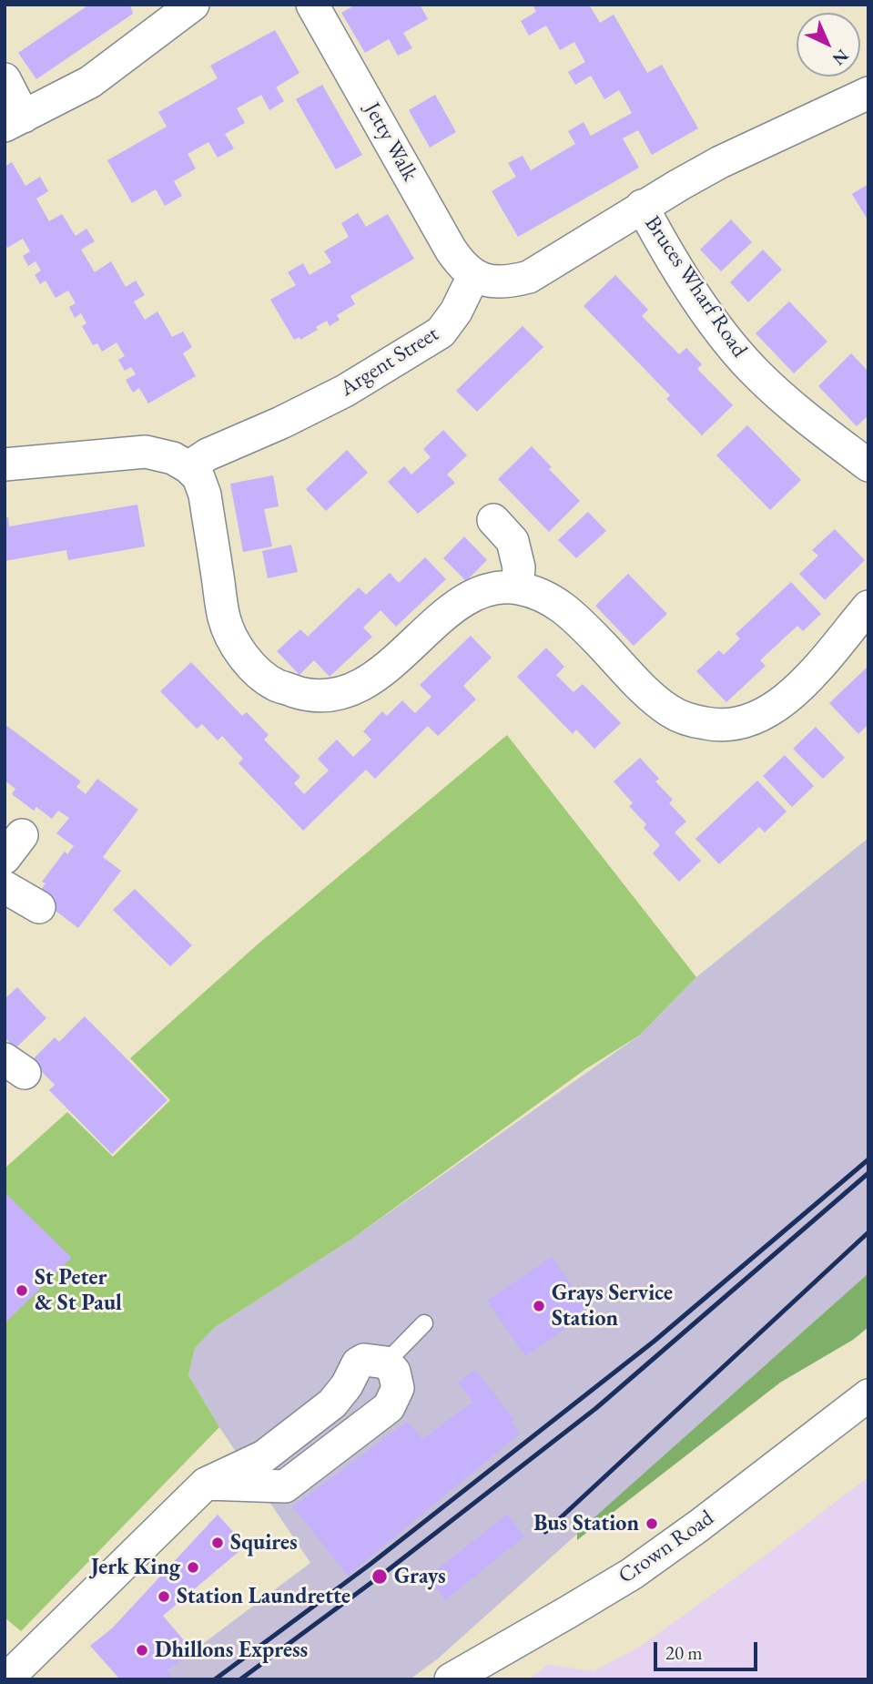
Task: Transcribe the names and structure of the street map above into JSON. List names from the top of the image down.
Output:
{
  "streets": {
    "street": [
      "Jetty Walk",
      "Bruces Wharf Road",
      "Argent Street",
      "Crown Road"
    ]
  },
  "crossings": [
    ["Jetty Walk", "Argent Street"]
  ],
  "places": [
    "St Peter & St Paul",
    "Grays Service Station",
    "Bus Station",
    "Squires",
    "Jerk King",
    "Grays",
    "Station Laundrette",
    "Dhillons Express"
  ],
  "scale_bar": "20 m",
  "north": "bottom right"
}
